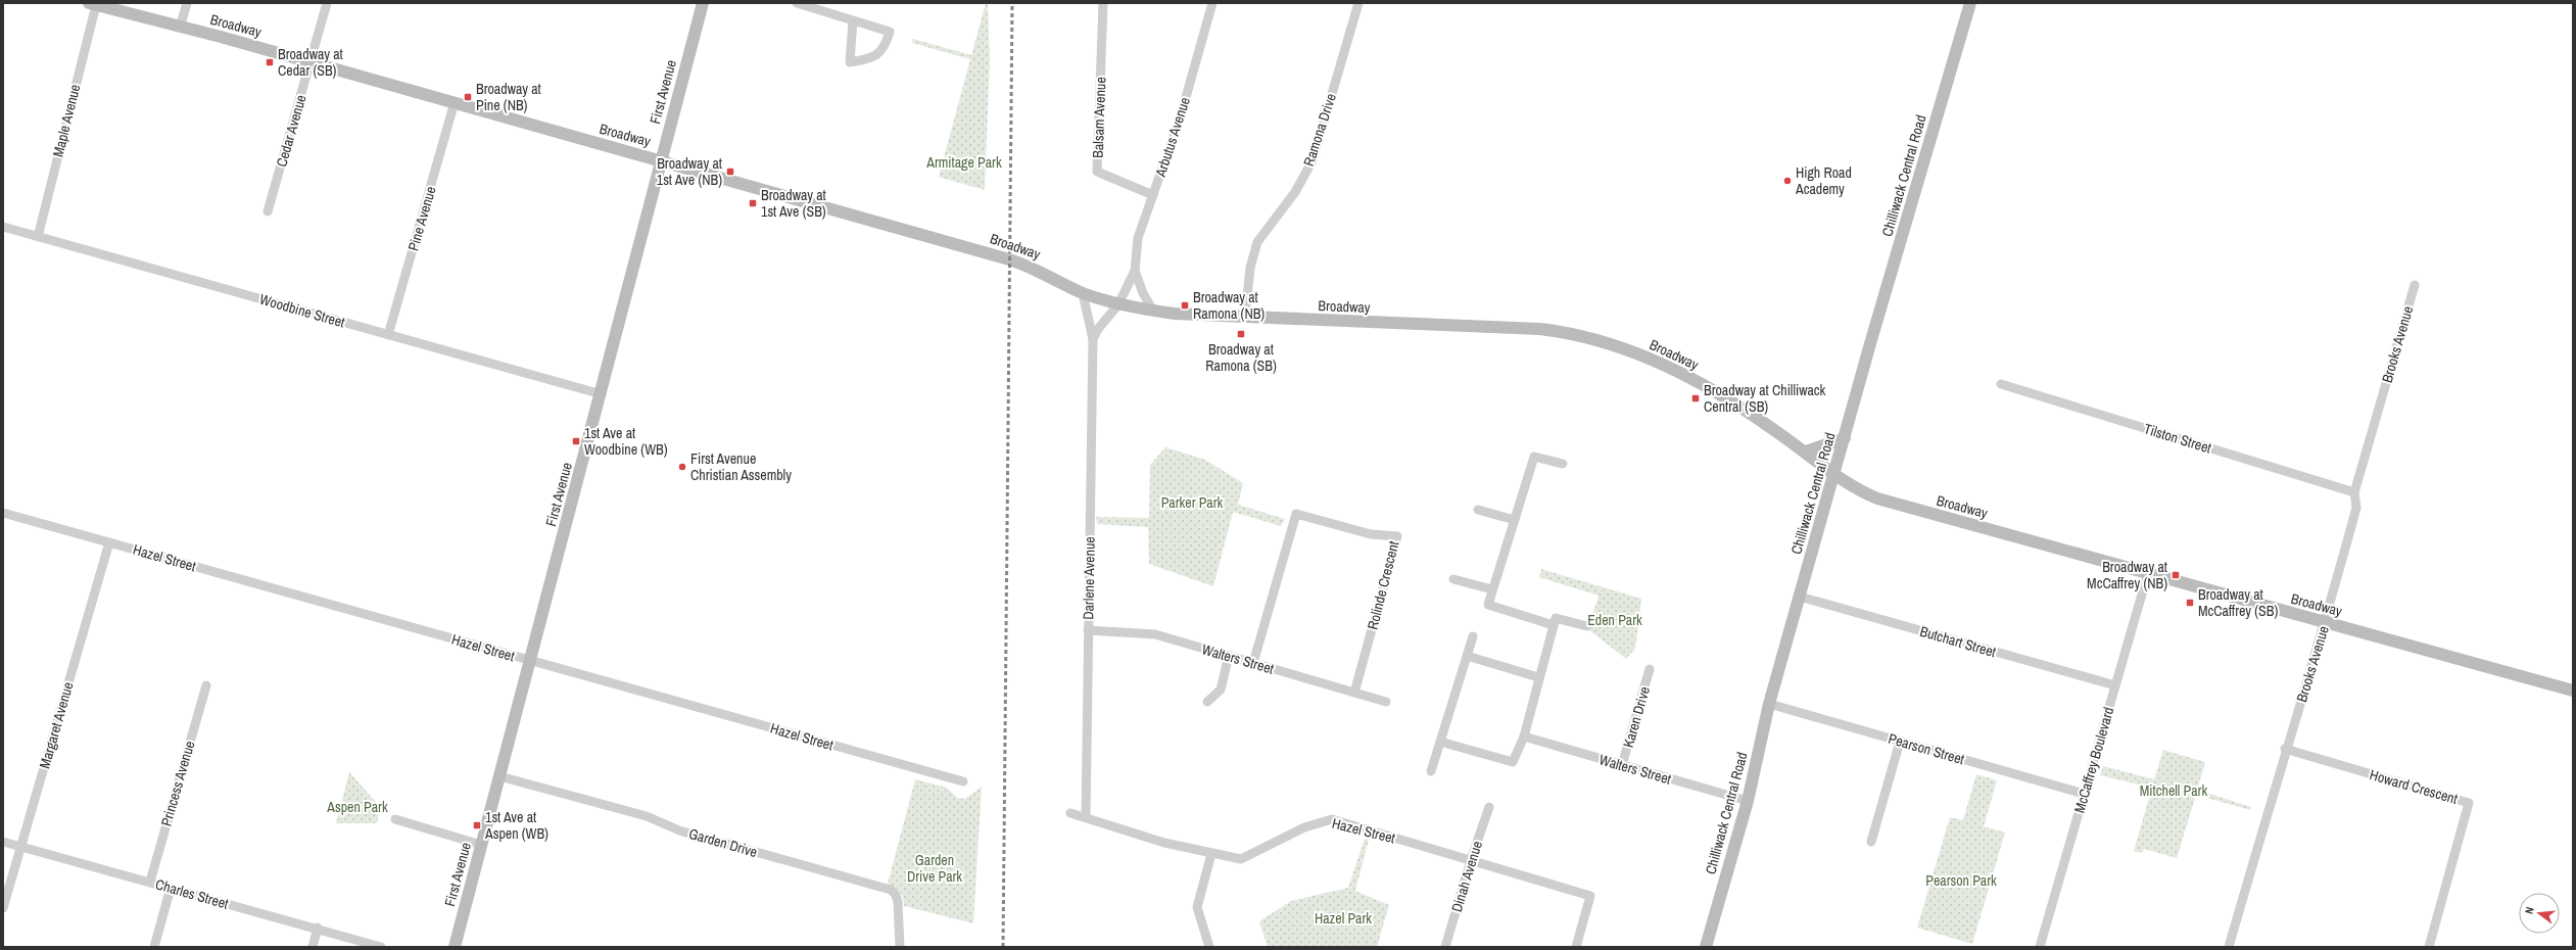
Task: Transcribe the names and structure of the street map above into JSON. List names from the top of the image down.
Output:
{
  "streets": {
    "street": [
      "Broadway",
      "First Avenue",
      "Balsam Avenue",
      "Maple Avenue",
      "Ramona Drive",
      "Cedar Avenue",
      "Arbutus Avenue",
      "Chilliwack Central Road",
      "Pine Avenue",
      "Woodbine Street",
      "Brooks Avenue",
      "Tilston Street",
      "Hazel Street",
      "Darlene Avenue",
      "Rolinde Crescent",
      "Butchart Street",
      "Walters Street",
      "Karen Drive",
      "Margaret Avenue",
      "Pearson Street",
      "McCaffrey Boulevard",
      "Princess Avenue",
      "Howard Crescent",
      "Garden Drive",
      "Dinah Avenue",
      "Charles Street"
    ]
  },
  "crossings": [
    ["Broadway", "First Avenue"],
    ["Broadway", "Maple Avenue"],
    ["Broadway", "Ramona Drive"],
    ["Broadway", "Cedar Avenue"],
    ["Broadway", "Arbutus Avenue"],
    ["Broadway", "Chilliwack Central Road"],
    ["Broadway", "Pine Avenue"],
    ["Broadway", "Brooks Avenue"],
    ["Broadway", "Darlene Avenue"],
    ["Broadway", "McCaffrey Boulevard"],
    ["First Avenue", "Woodbine Street"],
    ["First Avenue", "Hazel Street"],
    ["First Avenue", "Garden Drive"],
    ["Balsam Avenue", "Arbutus Avenue"],
    ["Maple Avenue", "Woodbine Street"],
    ["Chilliwack Central Road", "Butchart Street"],
    ["Chilliwack Central Road", "Walters Street"],
    ["Chilliwack Central Road", "Pearson Street"],
    ["Pine Avenue", "Woodbine Street"],
    ["Brooks Avenue", "Tilston Street"],
    ["Brooks Avenue", "Howard Crescent"],
    ["Hazel Street", "Darlene Avenue"],
    ["Hazel Street", "Margaret Avenue"],
    ["Hazel Street", "Dinah Avenue"],
    ["Darlene Avenue", "Walters Street"],
    ["Rolinde Crescent", "Walters Street"],
    ["Butchart Street", "McCaffrey Boulevard"],
    ["Walters Street", "Karen Drive"],
    ["Margaret Avenue", "Charles Street"],
    ["Pearson Street", "McCaffrey Boulevard"],
    ["Princess Avenue", "Charles Street"]
  ],
  "parks": [
    "Armitage Park",
    "Parker Park",
    "Eden Park",
    "Mitchell Park",
    "Aspen Park",
    "Garden Drive Park",
    "Pearson Park",
    "Hazel Park"
  ],
  "places": {
    "transit": [
      "Broadway at Cedar (SB)",
      "Broadway at Pine (NB)",
      "Broadway at 1st Ave (NB)",
      "Broadway at 1st Ave (SB)",
      "Broadway at Ramona (NB)",
      "Broadway at Ramona (SB)",
      "Broadway at Chilliwack Central (SB)",
      "1st Ave at Woodbine (WB)",
      "Broadway at McCaffrey (NB)",
      "Broadway at McCaffrey (SB)",
      "1st Ave at Aspen (WB)"
    ],
    "other": ["High Road Academy", "First Avenue Christian Assembly"]
  },
  "north": "left"
}
